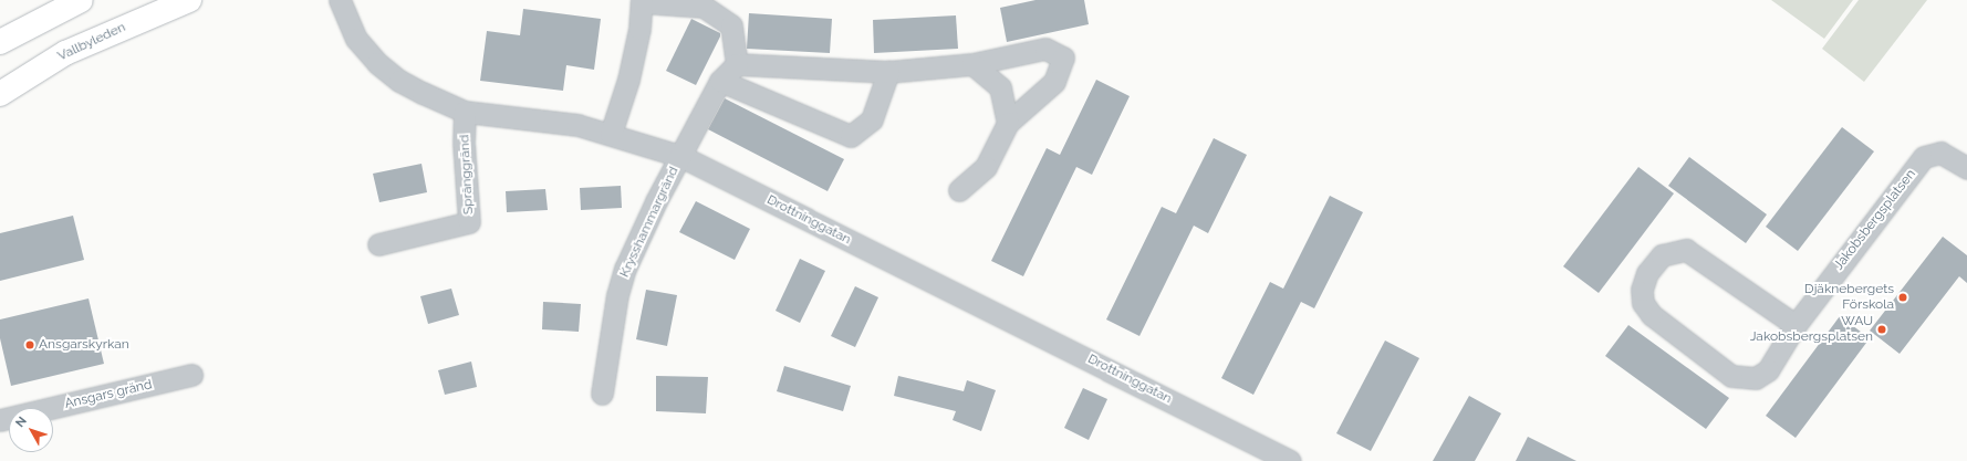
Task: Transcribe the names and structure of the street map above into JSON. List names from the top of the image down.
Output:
{
  "streets": {
    "main road": ["Vallbyleden"],
    "street": [
      "Spränggränd",
      "Drottninggatan",
      "Jakobsbergsplatsen",
      "Krysshammargränd",
      "Ansgars gränd"
    ]
  },
  "crossings": [
    ["Spränggränd", "Drottninggatan"],
    ["Drottninggatan", "Krysshammargränd"]
  ],
  "places": ["Djäknebergets Förskola", "WAU Jakobsbergsplatsen", "Ansgarskyrkan"],
  "north": "top left"
}
